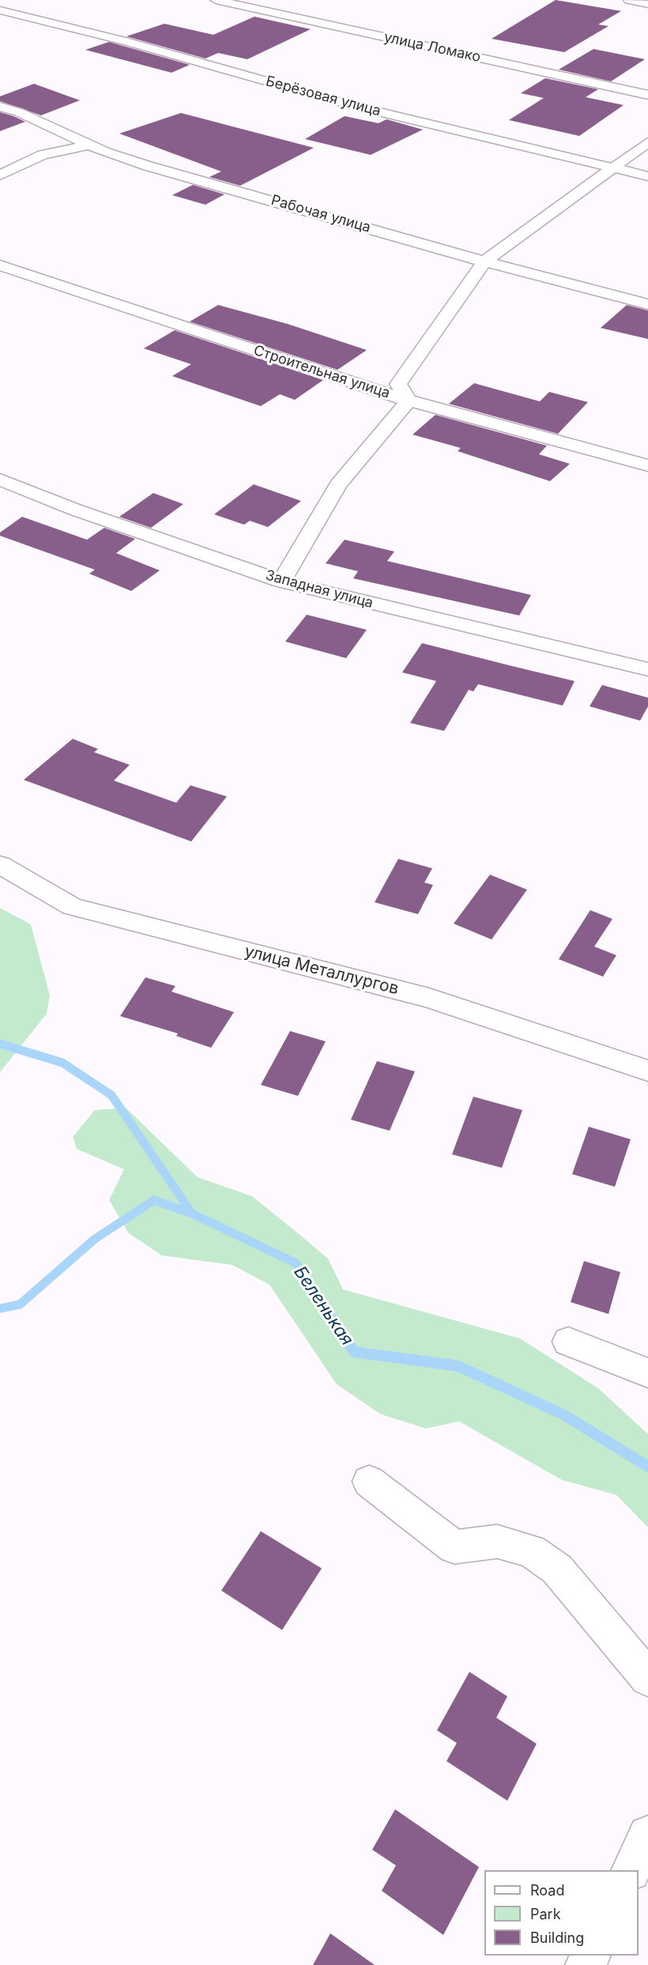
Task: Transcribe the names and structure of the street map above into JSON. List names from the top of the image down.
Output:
{
  "streets": {
    "street": [
      "улица Ломако",
      "Берёзовая улица",
      "Рабочая улица",
      "Строительная улица",
      "Западная улица",
      "улица Металлургов"
    ]
  },
  "water": ["Беленькая"],
  "legend": ["Road", "Park", "Building"]
}
